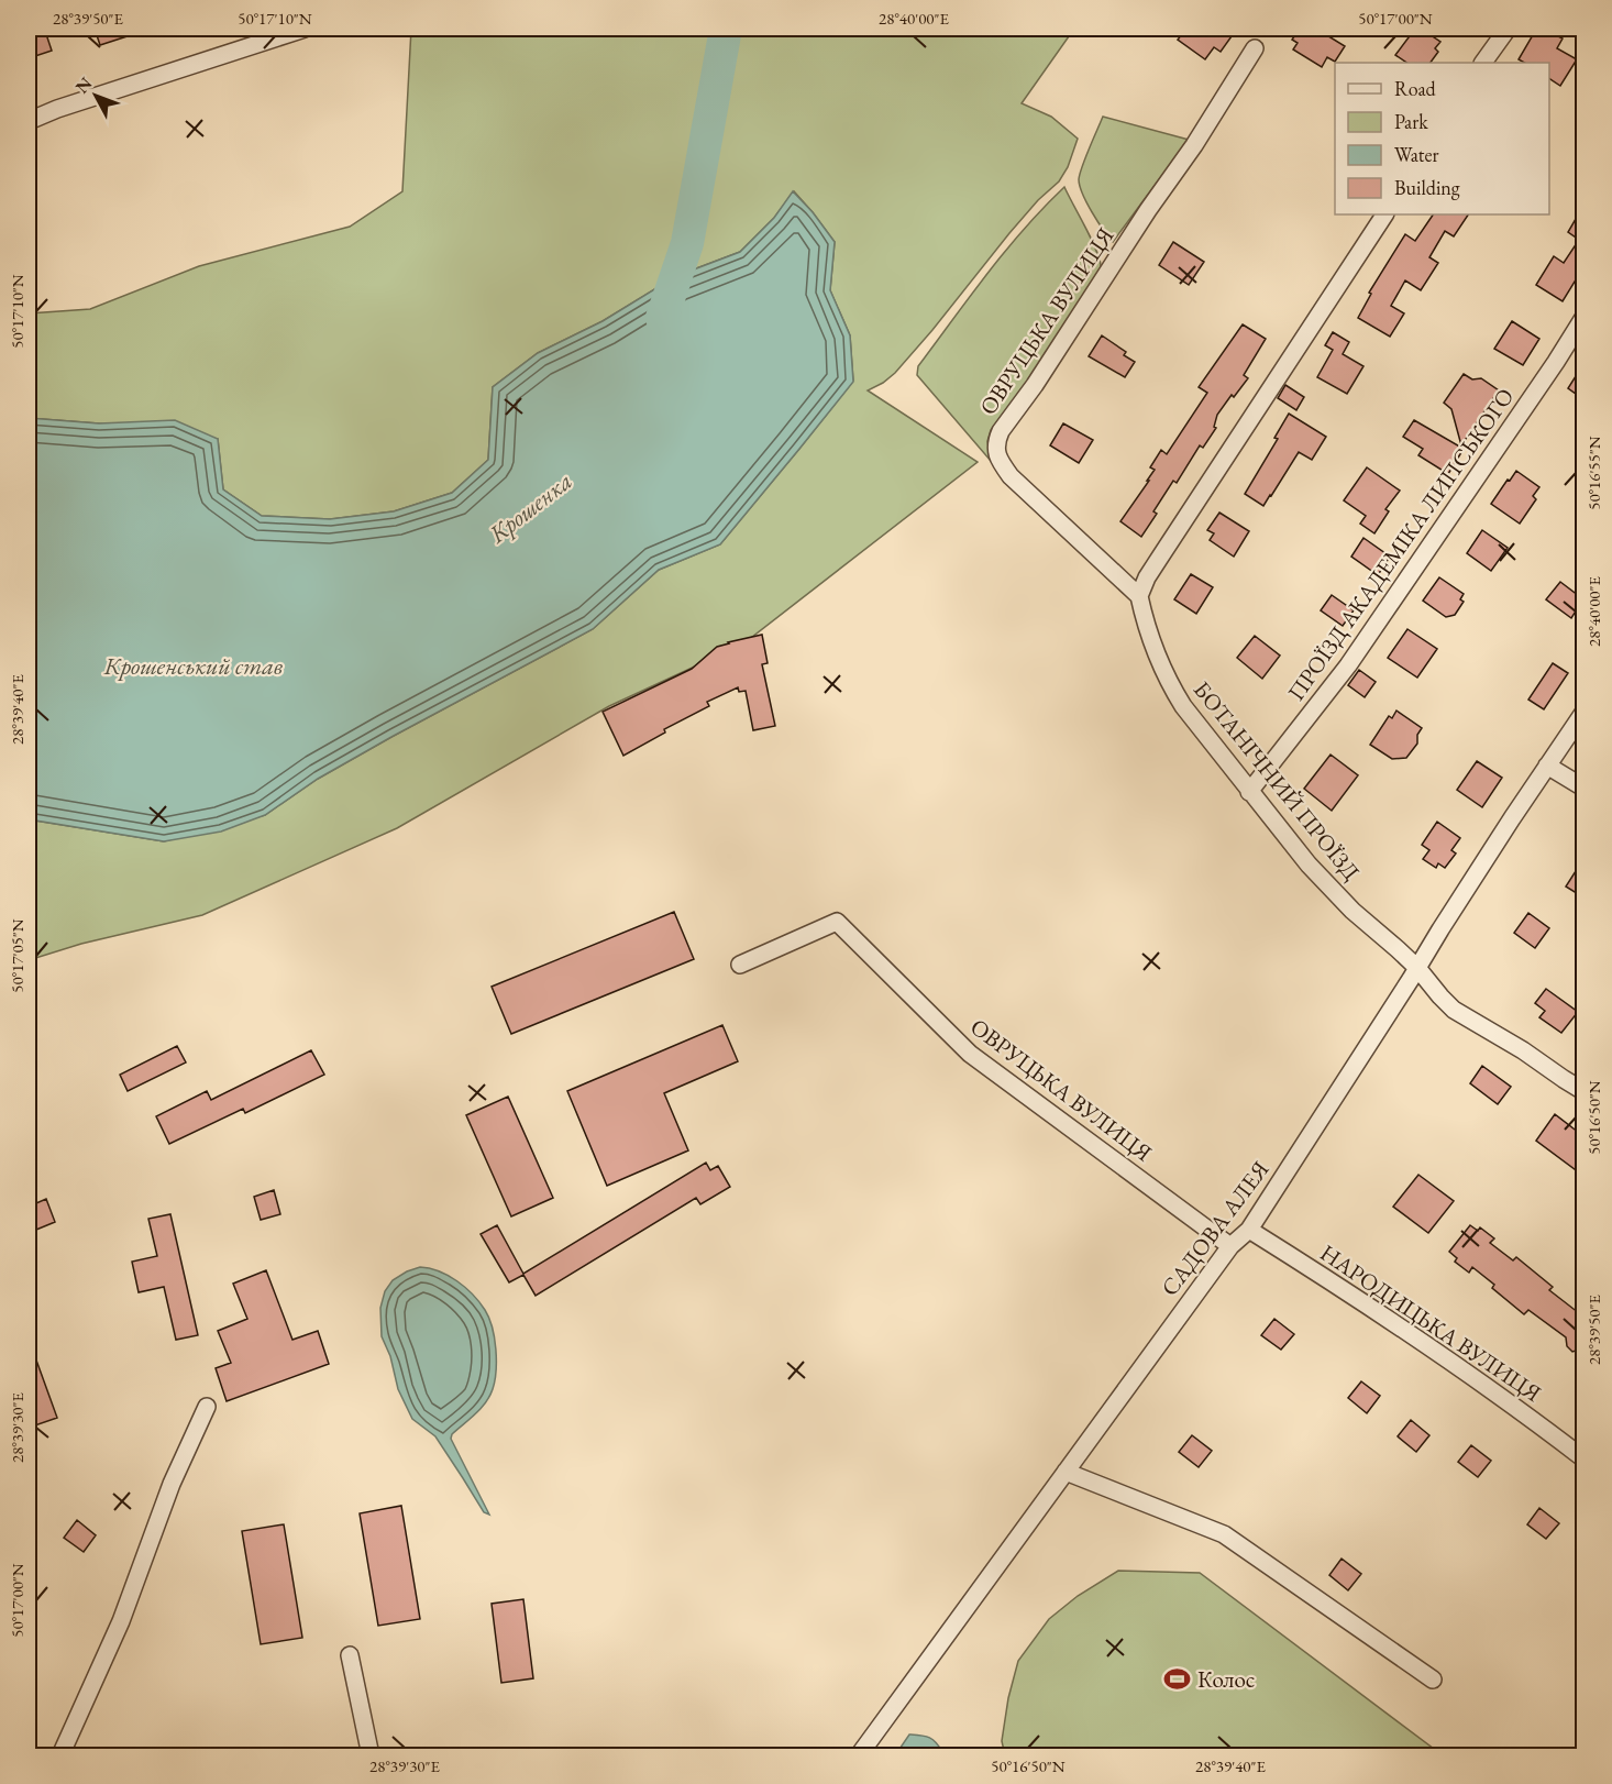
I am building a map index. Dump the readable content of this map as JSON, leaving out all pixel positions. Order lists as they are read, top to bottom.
{
  "streets": {
    "street": [
      "ОВРУЦЬКА ВУЛИЦЯ",
      "ПРОЇЗД АКАДЕМІКА ЛИПСЬКОГО",
      "БОТАНІЧНИЙ ПРОЇЗД",
      "САДОВА АЛЕЯ",
      "НАРОДИЦЬКА ВУЛИЦЯ"
    ]
  },
  "crossings": [
    ["ОВРУЦЬКА ВУЛИЦЯ", "БОТАНІЧНИЙ ПРОЇЗД"],
    ["ОВРУЦЬКА ВУЛИЦЯ", "САДОВА АЛЕЯ"],
    ["ПРОЇЗД АКАДЕМІКА ЛИПСЬКОГО", "БОТАНІЧНИЙ ПРОЇЗД"],
    ["БОТАНІЧНИЙ ПРОЇЗД", "САДОВА АЛЕЯ"],
    ["САДОВА АЛЕЯ", "НАРОДИЦЬКА ВУЛИЦЯ"]
  ],
  "water": ["Крошенка", "Крошенський став"],
  "places": {
    "sports": ["Колос"]
  },
  "legend": [
    "Road",
    "Park",
    "Water",
    "Building"
  ],
  "north": "top left",
  "coordinates": [
    "28°39'50\"E",
    "50°17'10\"N",
    "28°40'00\"E",
    "50°17'00\"N",
    "50°16'55\"N",
    "28°39'40\"E",
    "50°17'05\"N",
    "50°16'50\"N",
    "28°39'30\"E"
  ]
}
